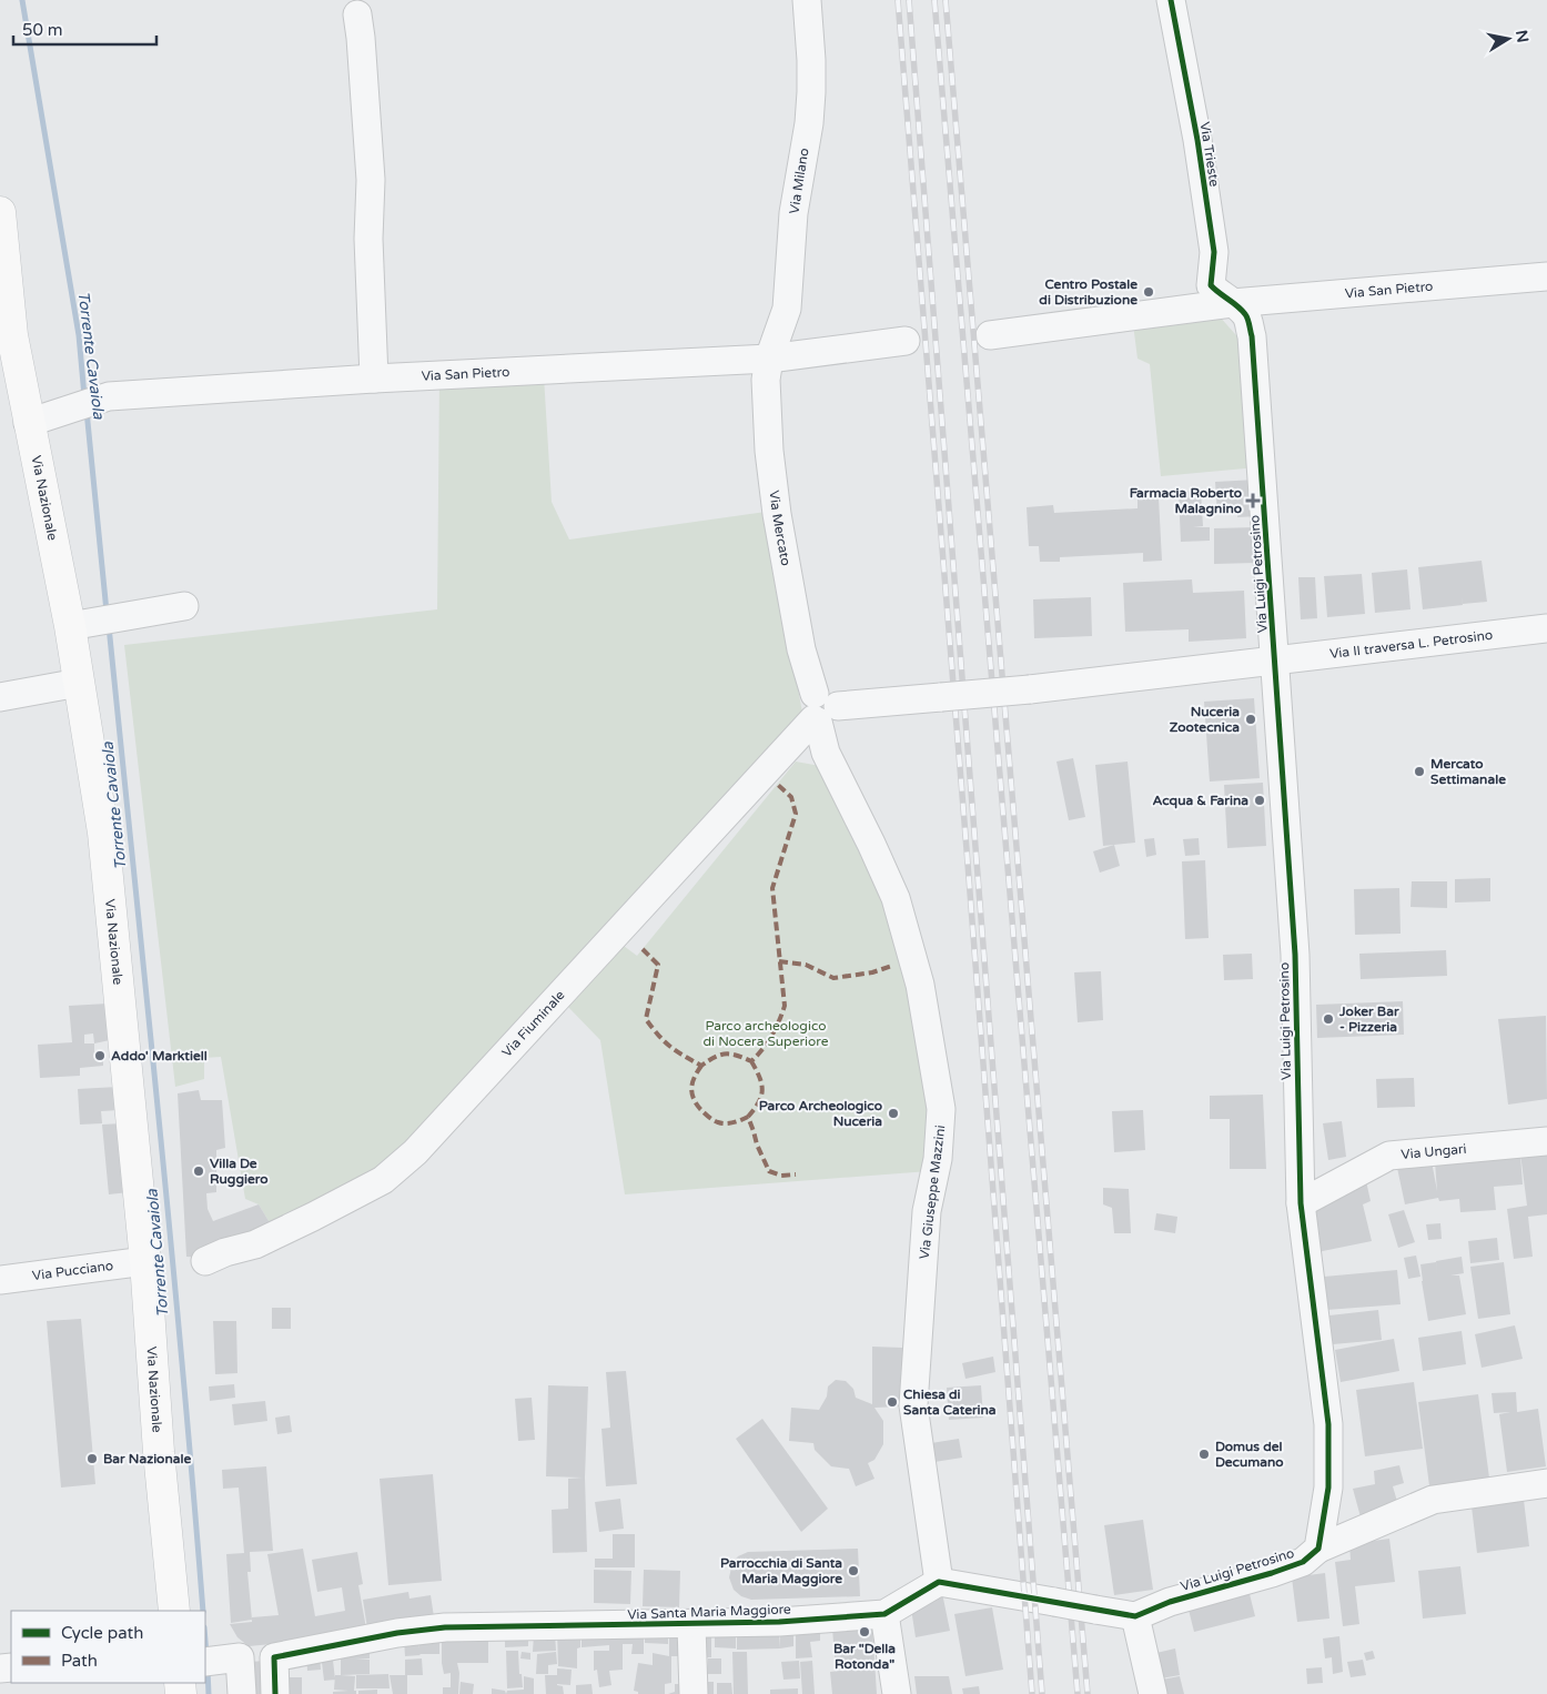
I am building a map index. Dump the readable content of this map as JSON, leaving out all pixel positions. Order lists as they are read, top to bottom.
{
  "streets": {
    "main road": ["Via Nazionale"],
    "street": [
      "Via Trieste",
      "Via Milano",
      "Via San Pietro",
      "Via Mercato",
      "Via Luigi Petrosino",
      "Via II traversa L. Petrosino",
      "Via Fiuminale",
      "Via Ungari",
      "Via Giuseppe Mazzini",
      "Via Pucciano",
      "Via Santa Maria Maggiore"
    ]
  },
  "crossings": [
    ["Via Trieste", "Via San Pietro"],
    ["Via Trieste", "Via Luigi Petrosino"],
    ["Via Milano", "Via San Pietro"],
    ["Via Milano", "Via Mercato"],
    ["Via San Pietro", "Via Nazionale"],
    ["Via San Pietro", "Via Mercato"],
    ["Via San Pietro", "Via Luigi Petrosino"],
    ["Via Nazionale", "Via Pucciano"],
    ["Via Mercato", "Via II traversa L. Petrosino"],
    ["Via Mercato", "Via Fiuminale"],
    ["Via Mercato", "Via Giuseppe Mazzini"],
    ["Via Luigi Petrosino", "Via II traversa L. Petrosino"],
    ["Via Luigi Petrosino", "Via Ungari"],
    ["Via II traversa L. Petrosino", "Via Fiuminale"],
    ["Via II traversa L. Petrosino", "Via Giuseppe Mazzini"],
    ["Via Fiuminale", "Via Giuseppe Mazzini"],
    ["Via Giuseppe Mazzini", "Via Santa Maria Maggiore"]
  ],
  "water": ["Torrente Cavaiola"],
  "parks": ["Parco archeologico di Nocera Superiore"],
  "places": {
    "other": [
      "Centro Postale di Distribuzione",
      "Nuceria Zootecnica",
      "Mercato Settimanale",
      "Acqua & Farina",
      "Joker Bar - Pizzeria",
      "Addo' Marktiell",
      "Parco Archeologico Nuceria",
      "Villa De Ruggiero",
      "Chiesa di Santa Caterina",
      "Domus del Decumano",
      "Bar Nazionale",
      "Parrocchia di Santa Maria Maggiore",
      "Bar \"Della Rotonda\""
    ],
    "health": ["Farmacia Roberto Malagnino"]
  },
  "legend": ["Cycle path", "Path"],
  "scale_bar": "50 m",
  "north": "right"
}
